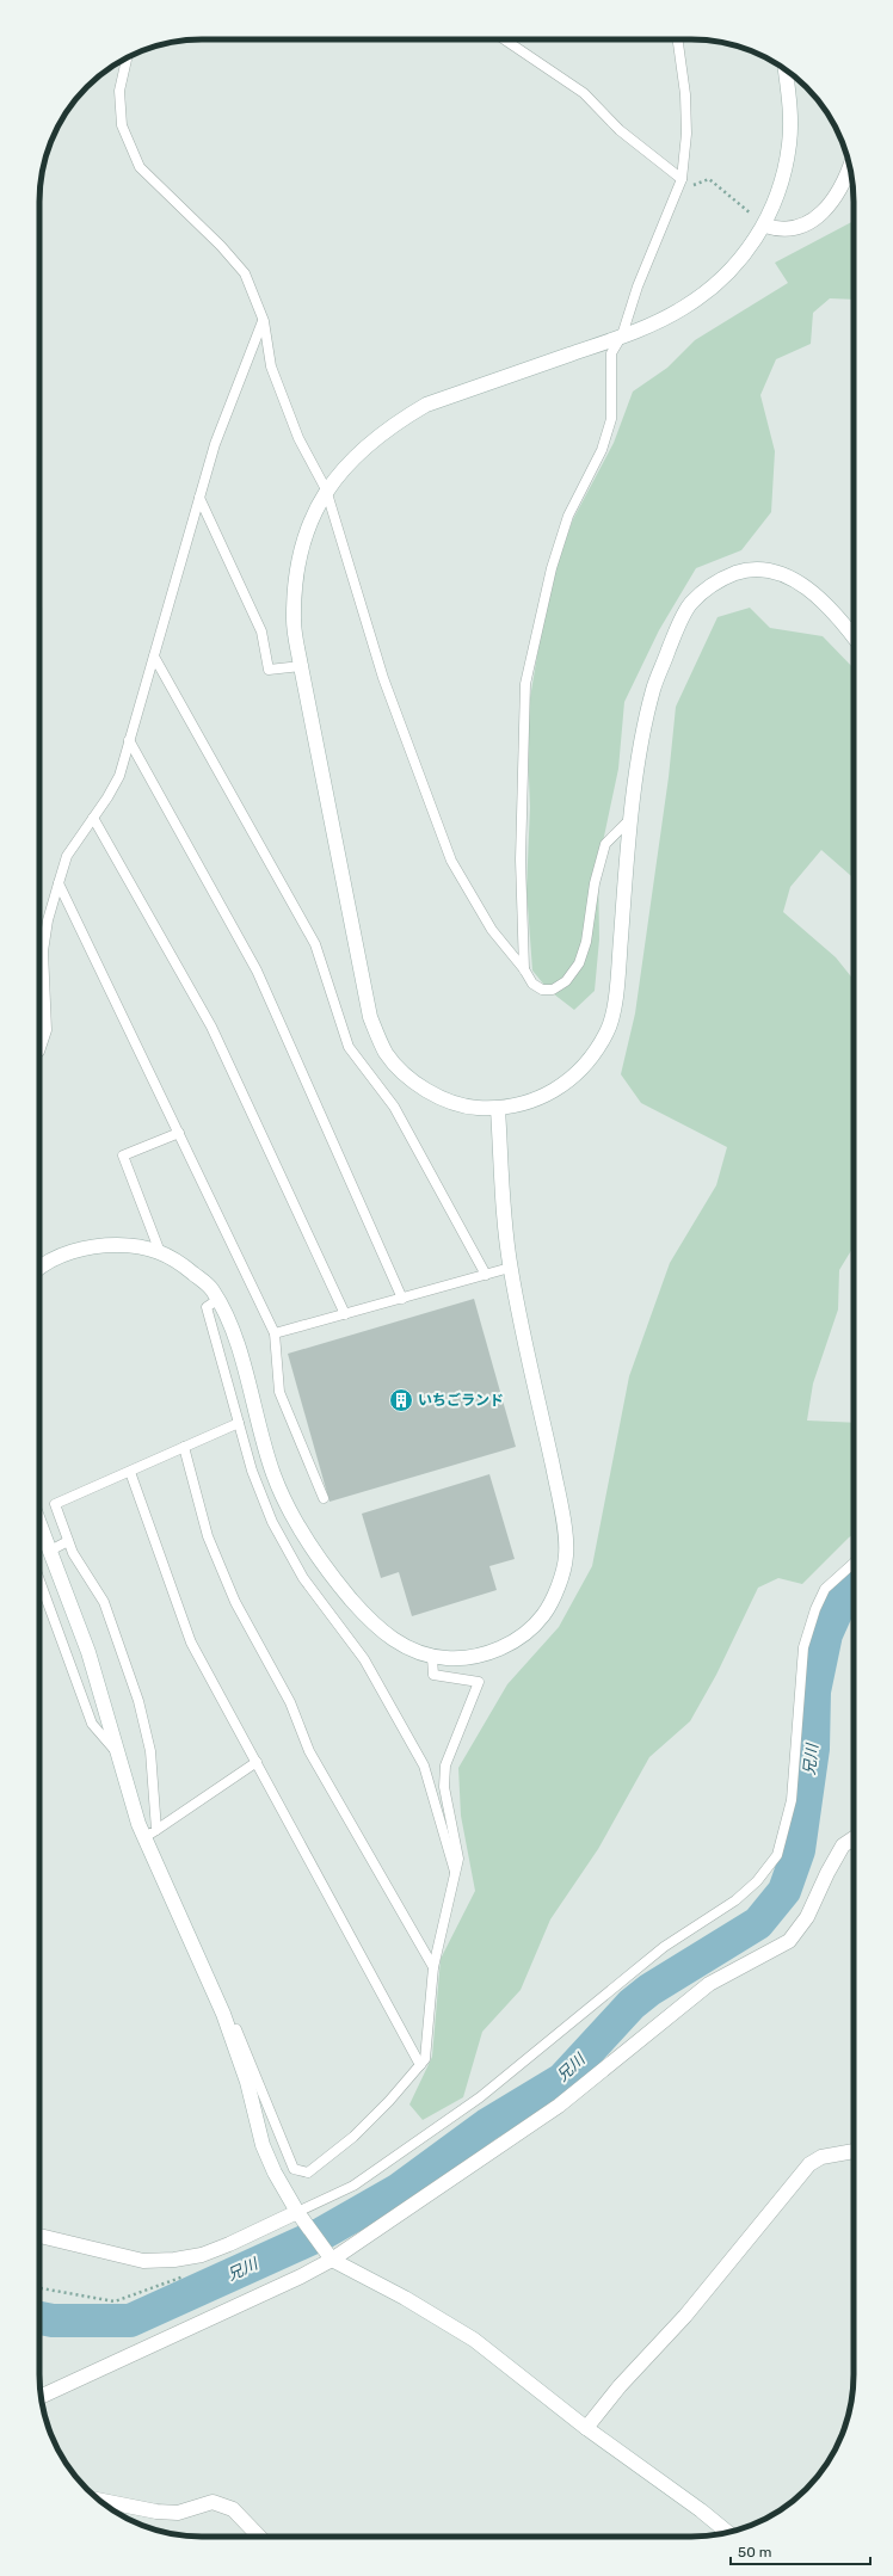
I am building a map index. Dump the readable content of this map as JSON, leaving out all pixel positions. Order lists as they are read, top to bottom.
{
  "water": ["兄川"],
  "places": {
    "building": ["いちごランド"]
  },
  "scale_bar": "50 m"
}
